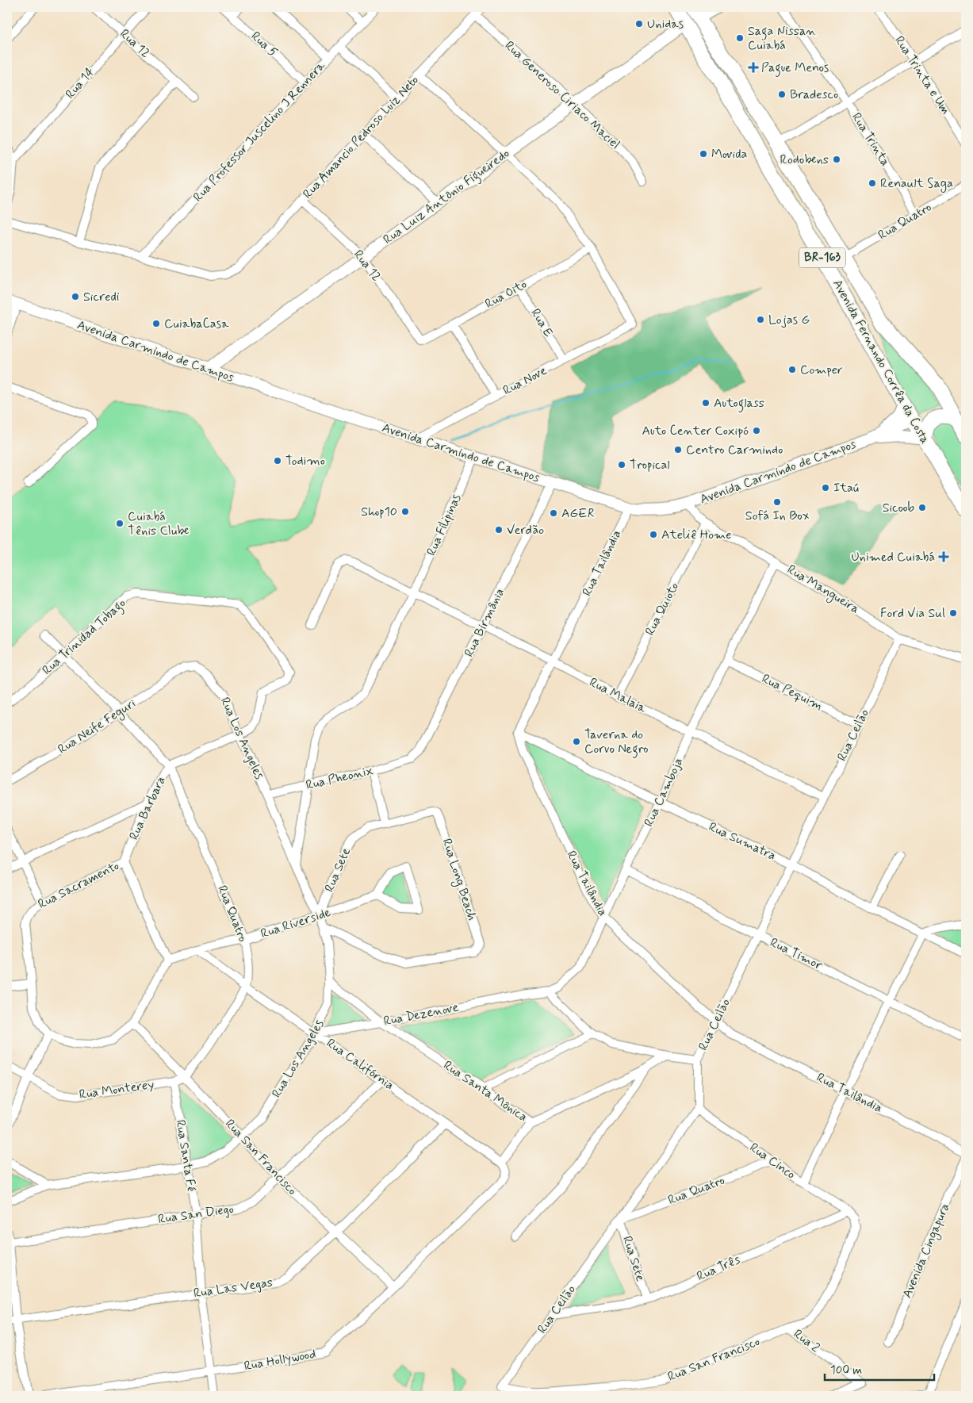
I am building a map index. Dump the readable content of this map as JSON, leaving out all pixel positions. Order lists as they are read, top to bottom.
{
  "streets": {
    "highway": ["BR-163", "Avenida Fernando Corrêa da Costa"],
    "main road": ["Rua Luiz Antônio Figueiredo", "Avenida Carmindo de Campos"],
    "street": [
      "Rua 12",
      "Rua 5",
      "Rua Trinta e Um",
      "Rua 14",
      "Rua Generoso Ciriaco Maciel",
      "Rua Professor Juscelino J Rennera",
      "Rua Amancio Pedroso Luiz Neto",
      "Rua Trinta",
      "Rua Quatro",
      "Rua Oito",
      "Rua E",
      "Rua Nove",
      "Rua Filipinas",
      "Rua Tailândia",
      "Rua Mangueira",
      "Rua Quioto",
      "Rua Birmânia",
      "Rua Trinidad Tobago",
      "Rua Pequim",
      "Rua Malaia",
      "Rua Neife Feguri",
      "Rua Ceilão",
      "Rua Los Angeles",
      "Rua Pheonix",
      "Rua Camboja",
      "Rua Barbara",
      "Rua Sumatra",
      "Rua Sete",
      "Rua Long Beach",
      "Rua Sacramento",
      "Rua Riverside",
      "Rua Timor",
      "Rua Dezenove",
      "Rua Califórnia",
      "Rua Monterey",
      "Rua Santa Mônica",
      "Rua Santa Fé",
      "Rua San Francisco",
      "Rua Cinco",
      "Rua San Diego",
      "Avenida Cingapura",
      "Rua Três",
      "Rua Las Vegas",
      "Rua 2",
      "Rua Hollywood"
    ]
  },
  "crossings": [
    ["Rua 12", "Rua 14"],
    ["Rua 12", "Rua Amancio Pedroso Luiz Neto"],
    ["Rua 12", "Rua Luiz Antônio Figueiredo"],
    ["Rua 12", "Rua Oito"],
    ["Rua 5", "Rua Professor Juscelino J Rennera"],
    ["Rua Generoso Ciriaco Maciel", "Rua Amancio Pedroso Luiz Neto"],
    ["Rua Generoso Ciriaco Maciel", "Rua Luiz Antônio Figueiredo"],
    ["Rua Professor Juscelino J Rennera", "Rua Amancio Pedroso Luiz Neto"],
    ["Rua Trinta", "Rua Quatro"],
    ["Rua Luiz Antônio Figueiredo", "Avenida Carmindo de Campos"],
    ["Rua Luiz Antônio Figueiredo", "Avenida Fernando Corrêa da Costa"],
    ["Rua Quatro", "Avenida Fernando Corrêa da Costa"],
    ["Rua Quatro", "Rua Ceilão"],
    ["Rua Quatro", "Rua Barbara"],
    ["Rua Quatro", "Rua Sete"],
    ["Rua Quatro", "Rua Riverside"],
    ["Rua Quatro", "Rua Califórnia"],
    ["Rua Quatro", "Rua Monterey"],
    ["Rua Quatro", "Rua San Francisco"],
    ["Rua Quatro", "Rua Cinco"],
    ["Rua Oito", "Rua E"],
    ["Rua Oito", "Rua Nove"],
    ["Rua E", "Rua Nove"],
    ["Avenida Carmindo de Campos", "Avenida Fernando Corrêa da Costa"],
    ["Avenida Carmindo de Campos", "Rua Nove"],
    ["Avenida Carmindo de Campos", "Rua Filipinas"],
    ["Avenida Carmindo de Campos", "Rua Tailândia"],
    ["Avenida Carmindo de Campos", "Rua Mangueira"],
    ["Avenida Carmindo de Campos", "Rua Birmânia"],
    ["Rua Filipinas", "Rua Malaia"],
    ["Rua Filipinas", "Rua Los Angeles"],
    ["Rua Filipinas", "Rua Pheonix"],
    ["Rua Tailândia", "Rua Malaia"],
    ["Rua Tailândia", "Rua Ceilão"],
    ["Rua Tailândia", "Rua Camboja"],
    ["Rua Tailândia", "Rua Sumatra"],
    ["Rua Mangueira", "Rua Quioto"],
    ["Rua Mangueira", "Rua Ceilão"],
    ["Rua Mangueira", "Rua Camboja"],
    ["Rua Quioto", "Rua Malaia"],
    ["Rua Birmânia", "Rua Malaia"],
    ["Rua Birmânia", "Rua Pheonix"],
    ["Rua Trinidad Tobago", "Rua Barbara"],
    ["Rua Pequim", "Rua Ceilão"],
    ["Rua Pequim", "Rua Camboja"],
    ["Rua Malaia", "Rua Ceilão"],
    ["Rua Malaia", "Rua Camboja"],
    ["Rua Neife Feguri", "Rua Los Angeles"],
    ["Rua Ceilão", "Rua Sumatra"],
    ["Rua Ceilão", "Rua Sete"],
    ["Rua Ceilão", "Rua Timor"],
    ["Rua Ceilão", "Rua San Francisco"],
    ["Rua Ceilão", "Rua Cinco"],
    ["Rua Ceilão", "Rua Três"],
    ["Rua Los Angeles", "Rua Pheonix"],
    ["Rua Los Angeles", "Rua Barbara"],
    ["Rua Los Angeles", "Rua Sete"],
    ["Rua Los Angeles", "Rua Long Beach"],
    ["Rua Los Angeles", "Rua Riverside"],
    ["Rua Los Angeles", "Rua Dezenove"],
    ["Rua Los Angeles", "Rua Califórnia"],
    ["Rua Los Angeles", "Rua Santa Mônica"],
    ["Rua Los Angeles", "Rua Santa Fé"],
    ["Rua Los Angeles", "Rua San Francisco"],
    ["Rua Camboja", "Rua Sumatra"],
    ["Rua Camboja", "Rua Timor"],
    ["Rua Camboja", "Rua Dezenove"],
    ["Rua Barbara", "Rua Sacramento"],
    ["Rua Sete", "Rua Long Beach"],
    ["Rua Sete", "Rua Riverside"],
    ["Rua Sete", "Rua Três"],
    ["Rua Sacramento", "Rua Riverside"],
    ["Rua Riverside", "Rua Califórnia"],
    ["Rua Dezenove", "Rua Califórnia"],
    ["Rua Dezenove", "Rua Santa Mônica"],
    ["Rua Califórnia", "Rua San Diego"],
    ["Rua Califórnia", "Rua Las Vegas"],
    ["Rua Califórnia", "Rua Hollywood"],
    ["Rua Monterey", "Rua Santa Fé"],
    ["Rua Monterey", "Rua San Francisco"],
    ["Rua Santa Fé", "Rua San Diego"],
    ["Rua Santa Fé", "Rua Las Vegas"],
    ["Rua Santa Fé", "Rua Hollywood"],
    ["Rua San Francisco", "Rua Cinco"],
    ["Rua San Francisco", "Rua San Diego"],
    ["Rua San Francisco", "Rua Três"],
    ["Rua San Francisco", "Rua Las Vegas"],
    ["Rua San Francisco", "Rua 2"],
    ["Rua San Francisco", "Rua Hollywood"],
    ["Rua Cinco", "Rua Três"]
  ],
  "places": {
    "other": [
      "Unidas",
      "Saga Nissan Cuiabá",
      "Bradesco",
      "Movida",
      "Rodobens",
      "Renault Saga",
      "Sicredi",
      "Lojas G",
      "CuiabaCasa",
      "Comper",
      "Autoglass",
      "Auto Center Coxipó",
      "Centro Carmindo",
      "Todimo",
      "Tropical",
      "Itaú",
      "Sofá In Box",
      "Sicoob",
      "Shop10",
      "AGER",
      "Cuiabá Tênis Clube",
      "Verdão",
      "Ateliê Home",
      "Ford Via Sul",
      "Taverna do Corvo Negro"
    ],
    "health": ["Pague Menos", "Unimed Cuiabá"]
  },
  "scale_bar": "100 m"
}
